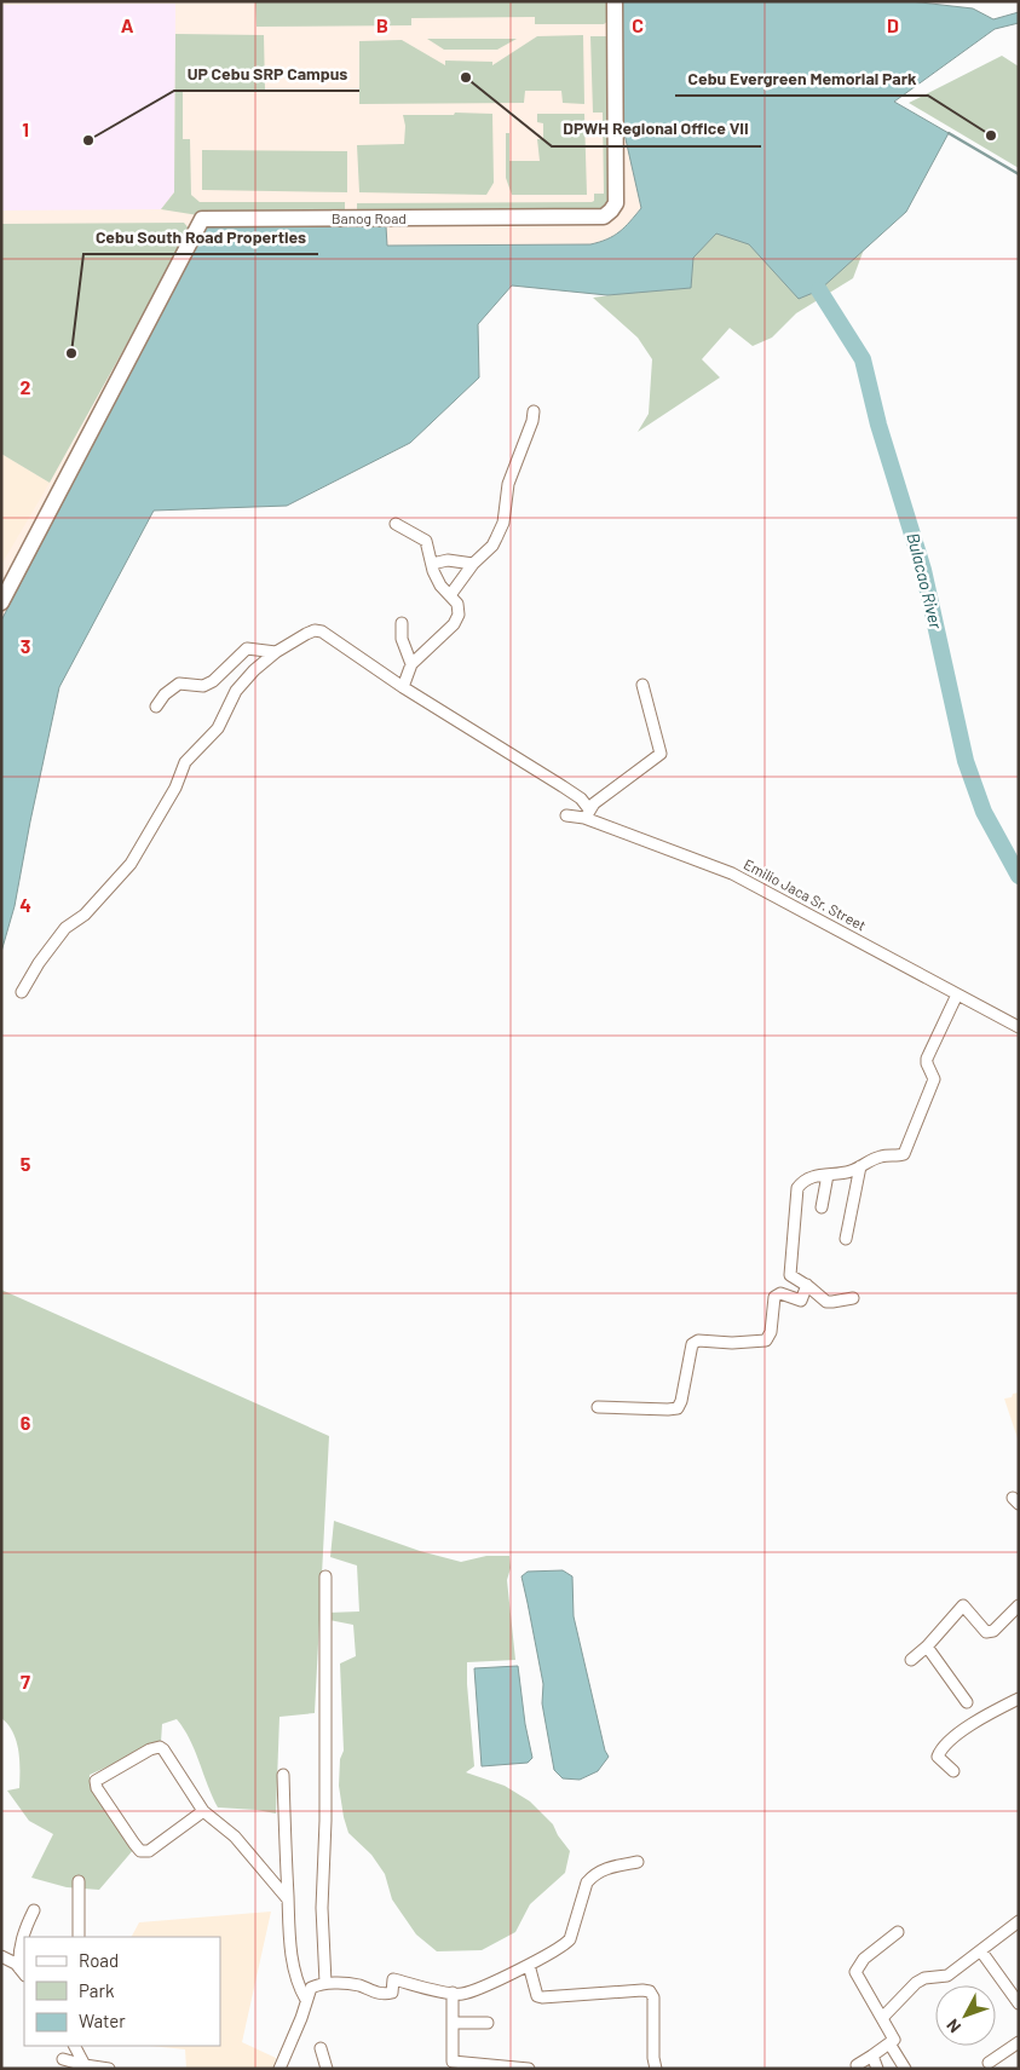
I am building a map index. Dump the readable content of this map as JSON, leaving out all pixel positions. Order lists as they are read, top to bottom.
{
  "streets": {
    "street": ["Banog Road", "Emilio Jaca Sr. Street"]
  },
  "water": ["Bulacao River"],
  "places": [
    "DPWH Regional Office VII",
    "Cebu Evergreen Memorial Park",
    "UP Cebu SRP Campus",
    "Cebu South Road Properties"
  ],
  "legend": ["Road", "Park", "Water"],
  "north": "bottom left",
  "grid": {
    "columns": [
      "A",
      "B",
      "C",
      "D"
    ],
    "rows": [
      "1",
      "2",
      "3",
      "4",
      "5",
      "6",
      "7"
    ]
  }
}
